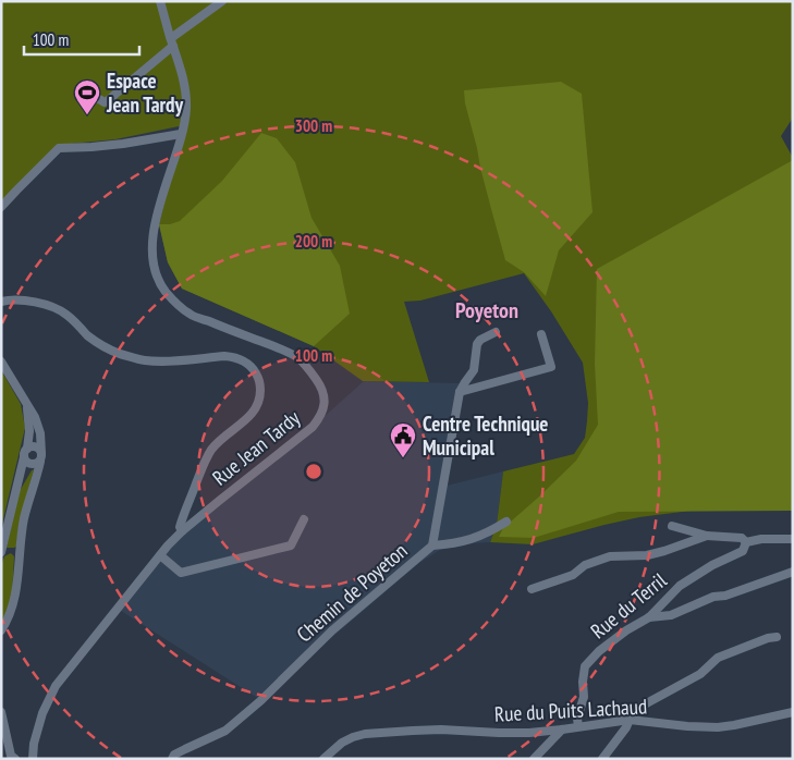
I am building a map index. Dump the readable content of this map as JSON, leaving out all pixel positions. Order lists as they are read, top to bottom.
{
  "streets": {
    "street": [
      "Rue Jean Tardy",
      "Chemin de Poyeton",
      "Rue du Terril",
      "Rue du Puits Lachaud"
    ]
  },
  "crossings": [
    ["Rue du Terril", "Rue du Puits Lachaud"]
  ],
  "districts": ["Poyeton"],
  "places": {
    "sports": ["Espace Jean Tardy"],
    "public building": ["Centre Technique Municipal"]
  },
  "scale_bar": "100 m",
  "rings": ["300 m", "200 m", "100 m"]
}
